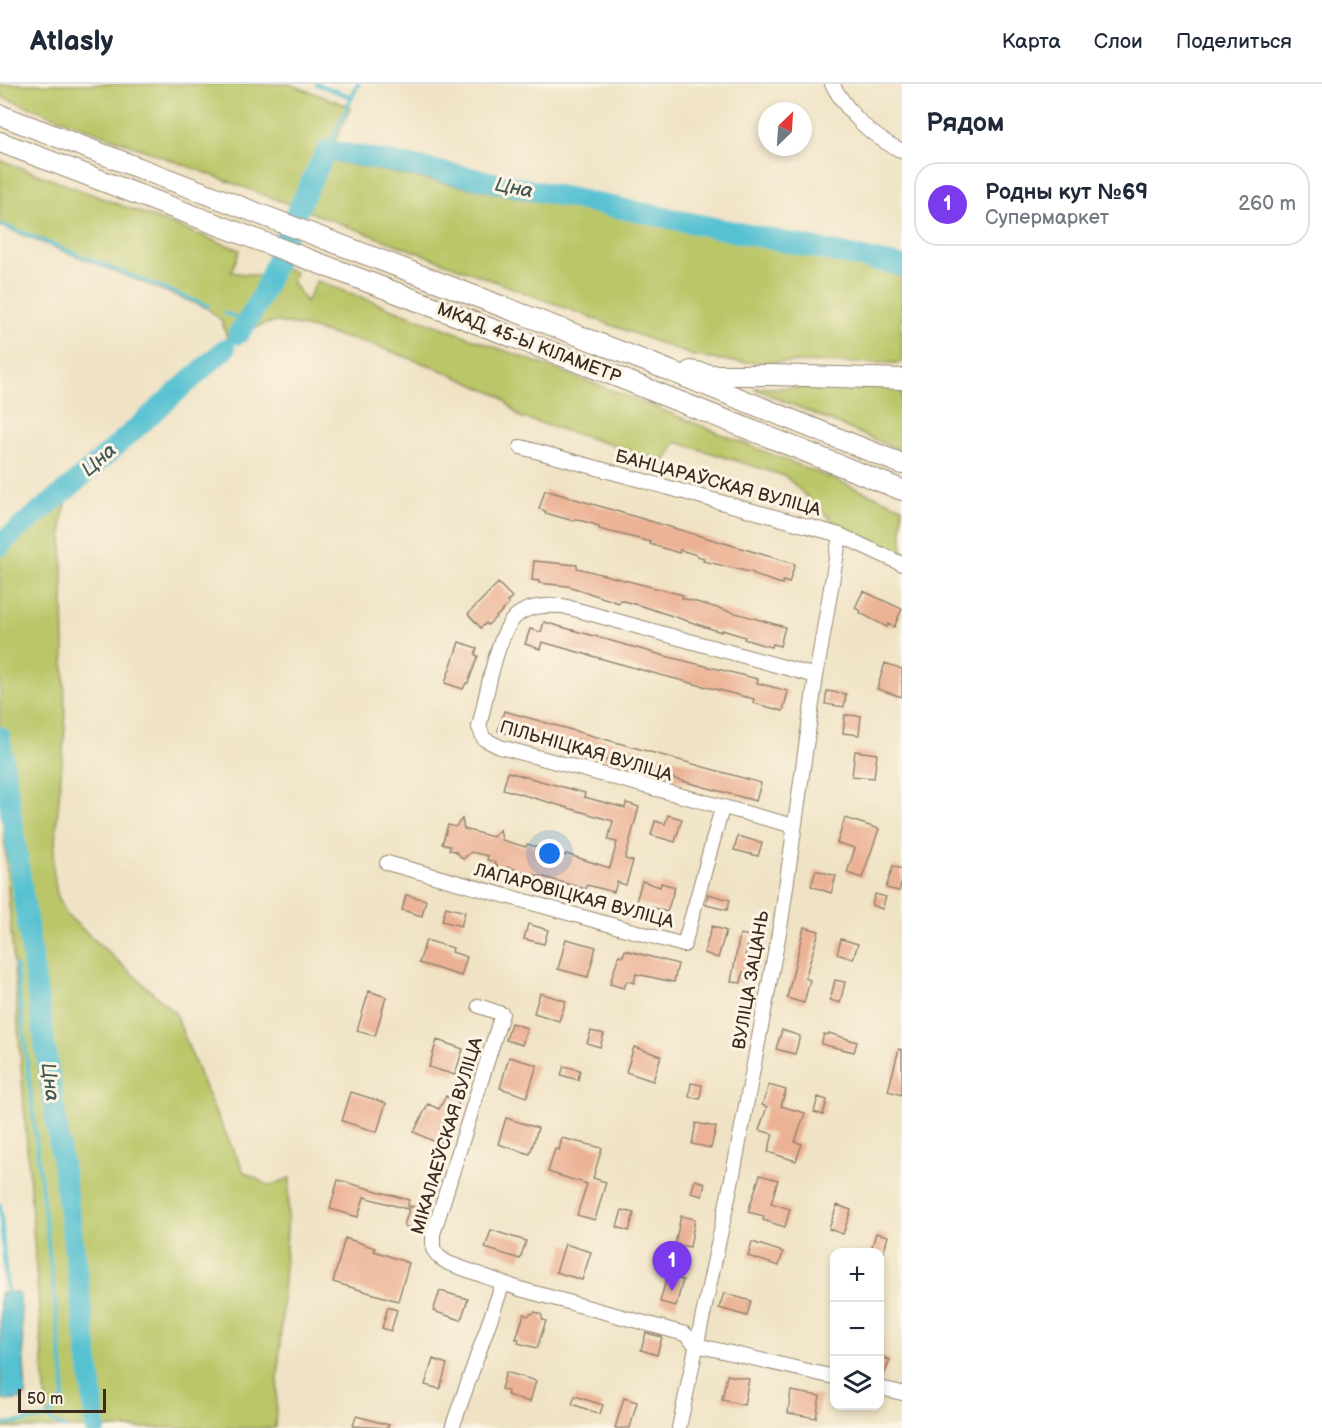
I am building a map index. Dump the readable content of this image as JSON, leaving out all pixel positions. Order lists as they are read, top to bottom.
{
  "streets": {
    "highway": ["МКАД, 45-Ы КІЛАМЕТР"],
    "street": [
      "БАНЦАРАЎСКАЯ ВУЛІЦА",
      "ПІЛЬНІЦКАЯ ВУЛІЦА",
      "ЛАПАРОВІЦКАЯ ВУЛІЦА",
      "ВУЛІЦА ЗАЦАНЬ",
      "МІКАЛАЕЎСКАЯ ВУЛІЦА"
    ]
  },
  "crossings": [
    ["БАНЦАРАЎСКАЯ ВУЛІЦА", "ВУЛІЦА ЗАЦАНЬ"],
    ["ПІЛЬНІЦКАЯ ВУЛІЦА", "ЛАПАРОВІЦКАЯ ВУЛІЦА"],
    ["ПІЛЬНІЦКАЯ ВУЛІЦА", "ВУЛІЦА ЗАЦАНЬ"],
    ["ВУЛІЦА ЗАЦАНЬ", "МІКАЛАЕЎСКАЯ ВУЛІЦА"]
  ],
  "water": ["Цна"],
  "scale_bar": "50 m",
  "north": "top right",
  "page": {
    "header": "Atlasly",
    "nav": ["Карта", "Слои", "Поделиться"],
    "heading": "Рядом",
    "list": [
      {
        "mark": "1",
        "name": "Родны кут №69",
        "note": "Супермаркет",
        "value": "260 m"
      }
    ],
    "pins": "1",
    "map_buttons": ["+", "−"],
    "scale": "50 m"
  }
}
